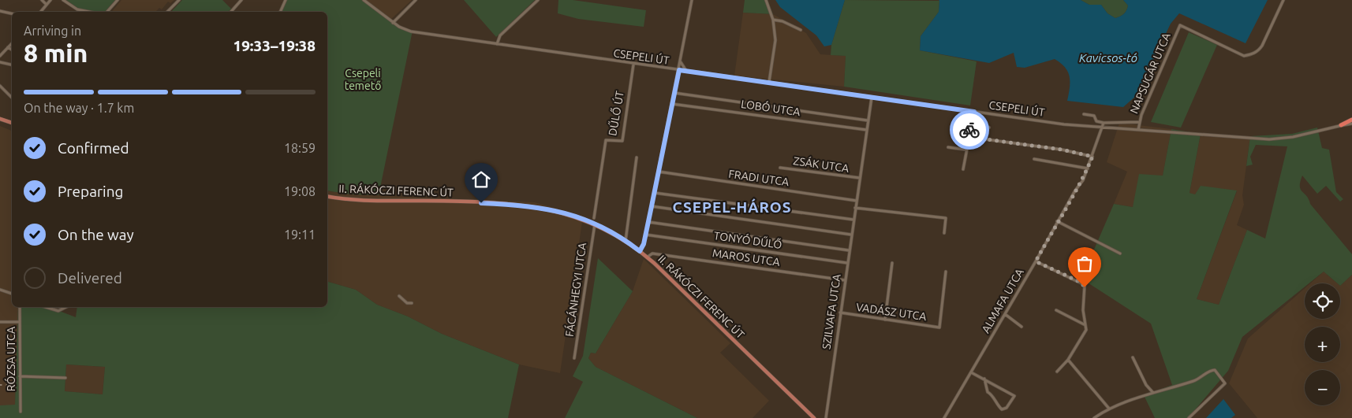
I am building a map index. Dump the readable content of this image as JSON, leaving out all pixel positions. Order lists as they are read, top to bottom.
{
  "streets": {
    "main road": ["II. RÁKÓCZI FERENC ÚT"],
    "street": [
      "CSEPELI ÚT",
      "NAPSUGÁR UTCA",
      "LOBÓ UTCA",
      "DŰLŐ ÚT",
      "ZSÁK UTCA",
      "FRADI UTCA",
      "TONYÓ DŰLŐ",
      "MAROS UTCA",
      "FÁCÁNHEGYI UTCA",
      "ALMAFA UTCA",
      "SZILVAFA UTCA",
      "VADÁSZ UTCA",
      "RÓZSA UTCA"
    ]
  },
  "crossings": [
    ["CSEPELI ÚT", "NAPSUGÁR UTCA"],
    ["CSEPELI ÚT", "DŰLŐ ÚT"],
    ["CSEPELI ÚT", "ALMAFA UTCA"],
    ["CSEPELI ÚT", "SZILVAFA UTCA"],
    ["LOBÓ UTCA", "SZILVAFA UTCA"],
    ["ZSÁK UTCA", "SZILVAFA UTCA"],
    ["FRADI UTCA", "SZILVAFA UTCA"],
    ["II. RÁKÓCZI FERENC ÚT", "MAROS UTCA"],
    ["II. RÁKÓCZI FERENC ÚT", "FÁCÁNHEGYI UTCA"],
    ["TONYÓ DŰLŐ", "SZILVAFA UTCA"],
    ["MAROS UTCA", "SZILVAFA UTCA"],
    ["SZILVAFA UTCA", "VADÁSZ UTCA"]
  ],
  "districts": ["CSEPEL-HÁROS"],
  "water": ["Kavicsos-tó"],
  "parks": ["Csepeli temető"],
  "page": {
    "heading": ["8 min", "Arriving in", "19:33–19:38"],
    "bar": "On the way · 1.7 km",
    "list": [
      ["Confirmed", "18:59"],
      ["Preparing", "19:08"],
      ["On the way", "19:11"],
      "Delivered"
    ],
    "map_buttons": ["+", "−"]
  }
}
